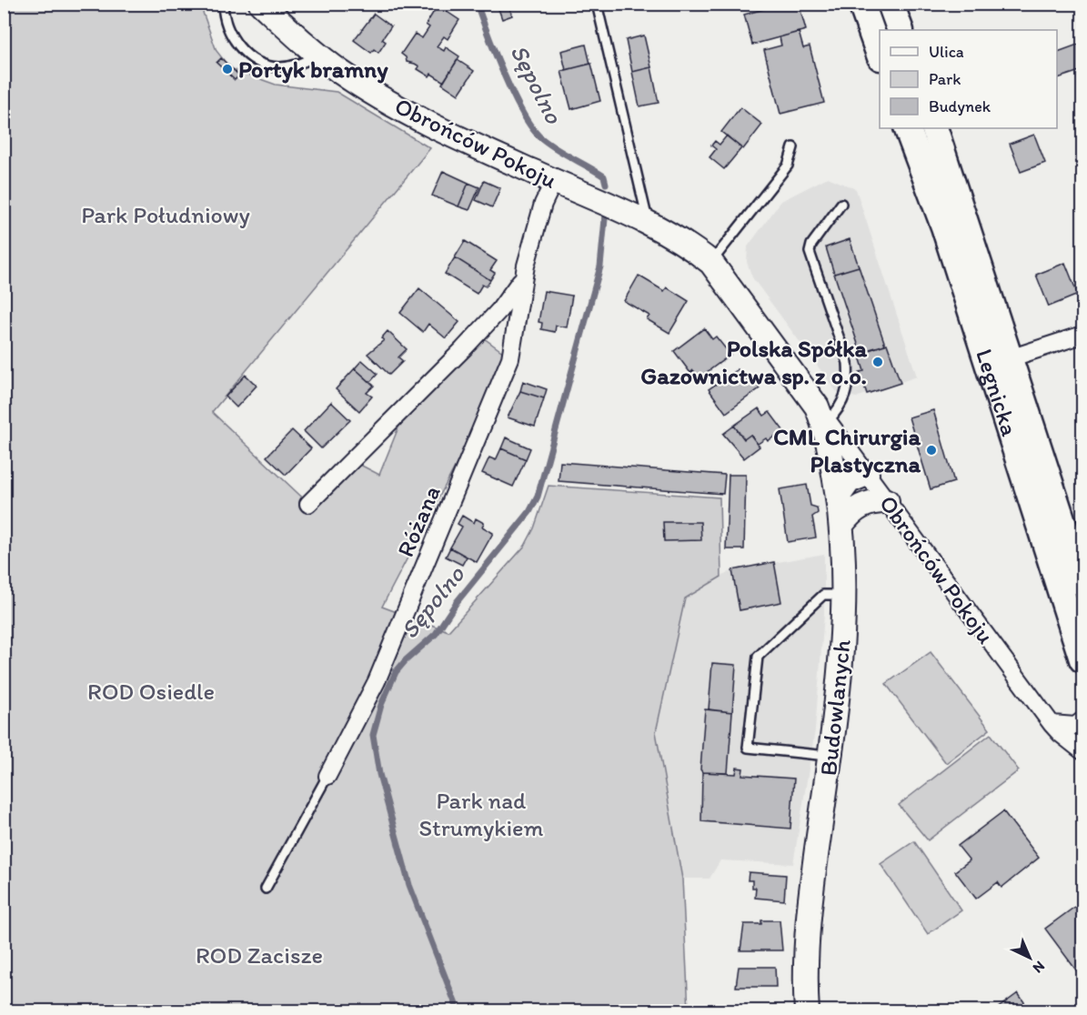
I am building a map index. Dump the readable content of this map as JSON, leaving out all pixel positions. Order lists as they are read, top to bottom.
{
  "streets": {
    "main road": ["Legnicka"],
    "street": ["Obrońców Pokoju", "Różana", "Budowlanych"]
  },
  "crossings": [
    ["Obrońców Pokoju", "Różana"],
    ["Obrońców Pokoju", "Budowlanych"]
  ],
  "water": ["Sępolno"],
  "parks": [
    "Park Południowy",
    "ROD Osiedle",
    "Park nad Strumykiem",
    "ROD Zacisze"
  ],
  "places": ["Portyk bramny", "Polska Spółka Gazownictwa sp. z o.o.", "CML Chirurgia Plastyczna"],
  "legend": ["Ulica", "Park", "Budynek"],
  "north": "bottom right"
}
